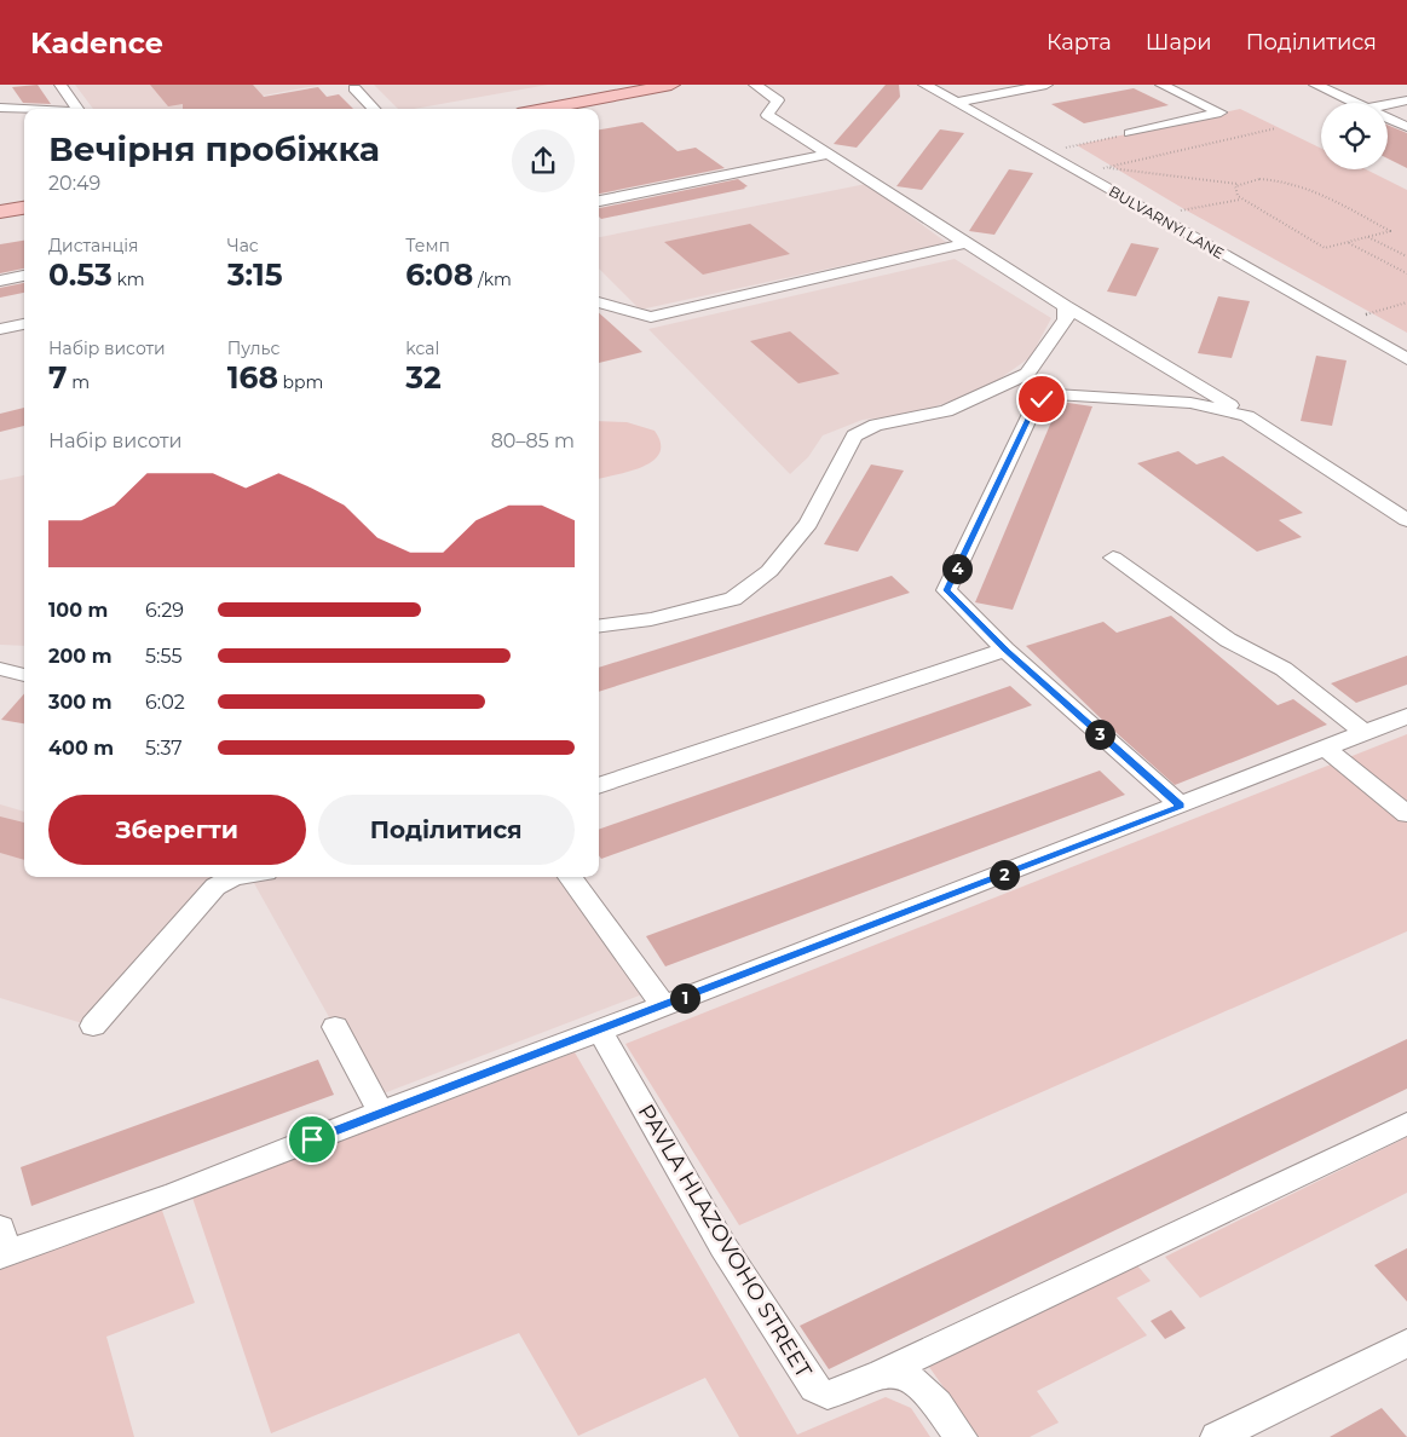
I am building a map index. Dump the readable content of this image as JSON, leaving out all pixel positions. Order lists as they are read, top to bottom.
{
  "streets": {
    "street": ["BULVARNYI LANE", "PAVLA HLAZOVOHO STREET"]
  },
  "page": {
    "header": "Kadence",
    "nav": ["Карта", "Шари", "Поділитися"],
    "heading": ["Вечірня пробіжка", "20:49"],
    "stats": [
      ["Дистанція", "0.53 km"],
      ["Час", "3:15"],
      ["Темп", "6:08 /km"],
      ["Набір висоти", "7 m"],
      ["Пульс", "168 bpm"],
      ["kcal", "32"]
    ],
    "chart": ["Набір висоти", "80–85 m"],
    "pins": [
      "4",
      "3",
      "2",
      "1"
    ],
    "list": [
      {
        "name": "100 m",
        "note": "6:29"
      },
      {
        "name": "200 m",
        "note": "5:55"
      },
      {
        "name": "300 m",
        "note": "6:02"
      },
      {
        "name": "400 m",
        "note": "5:37"
      }
    ],
    "buttons": ["Зберегти", "Поділитися"]
  }
}
